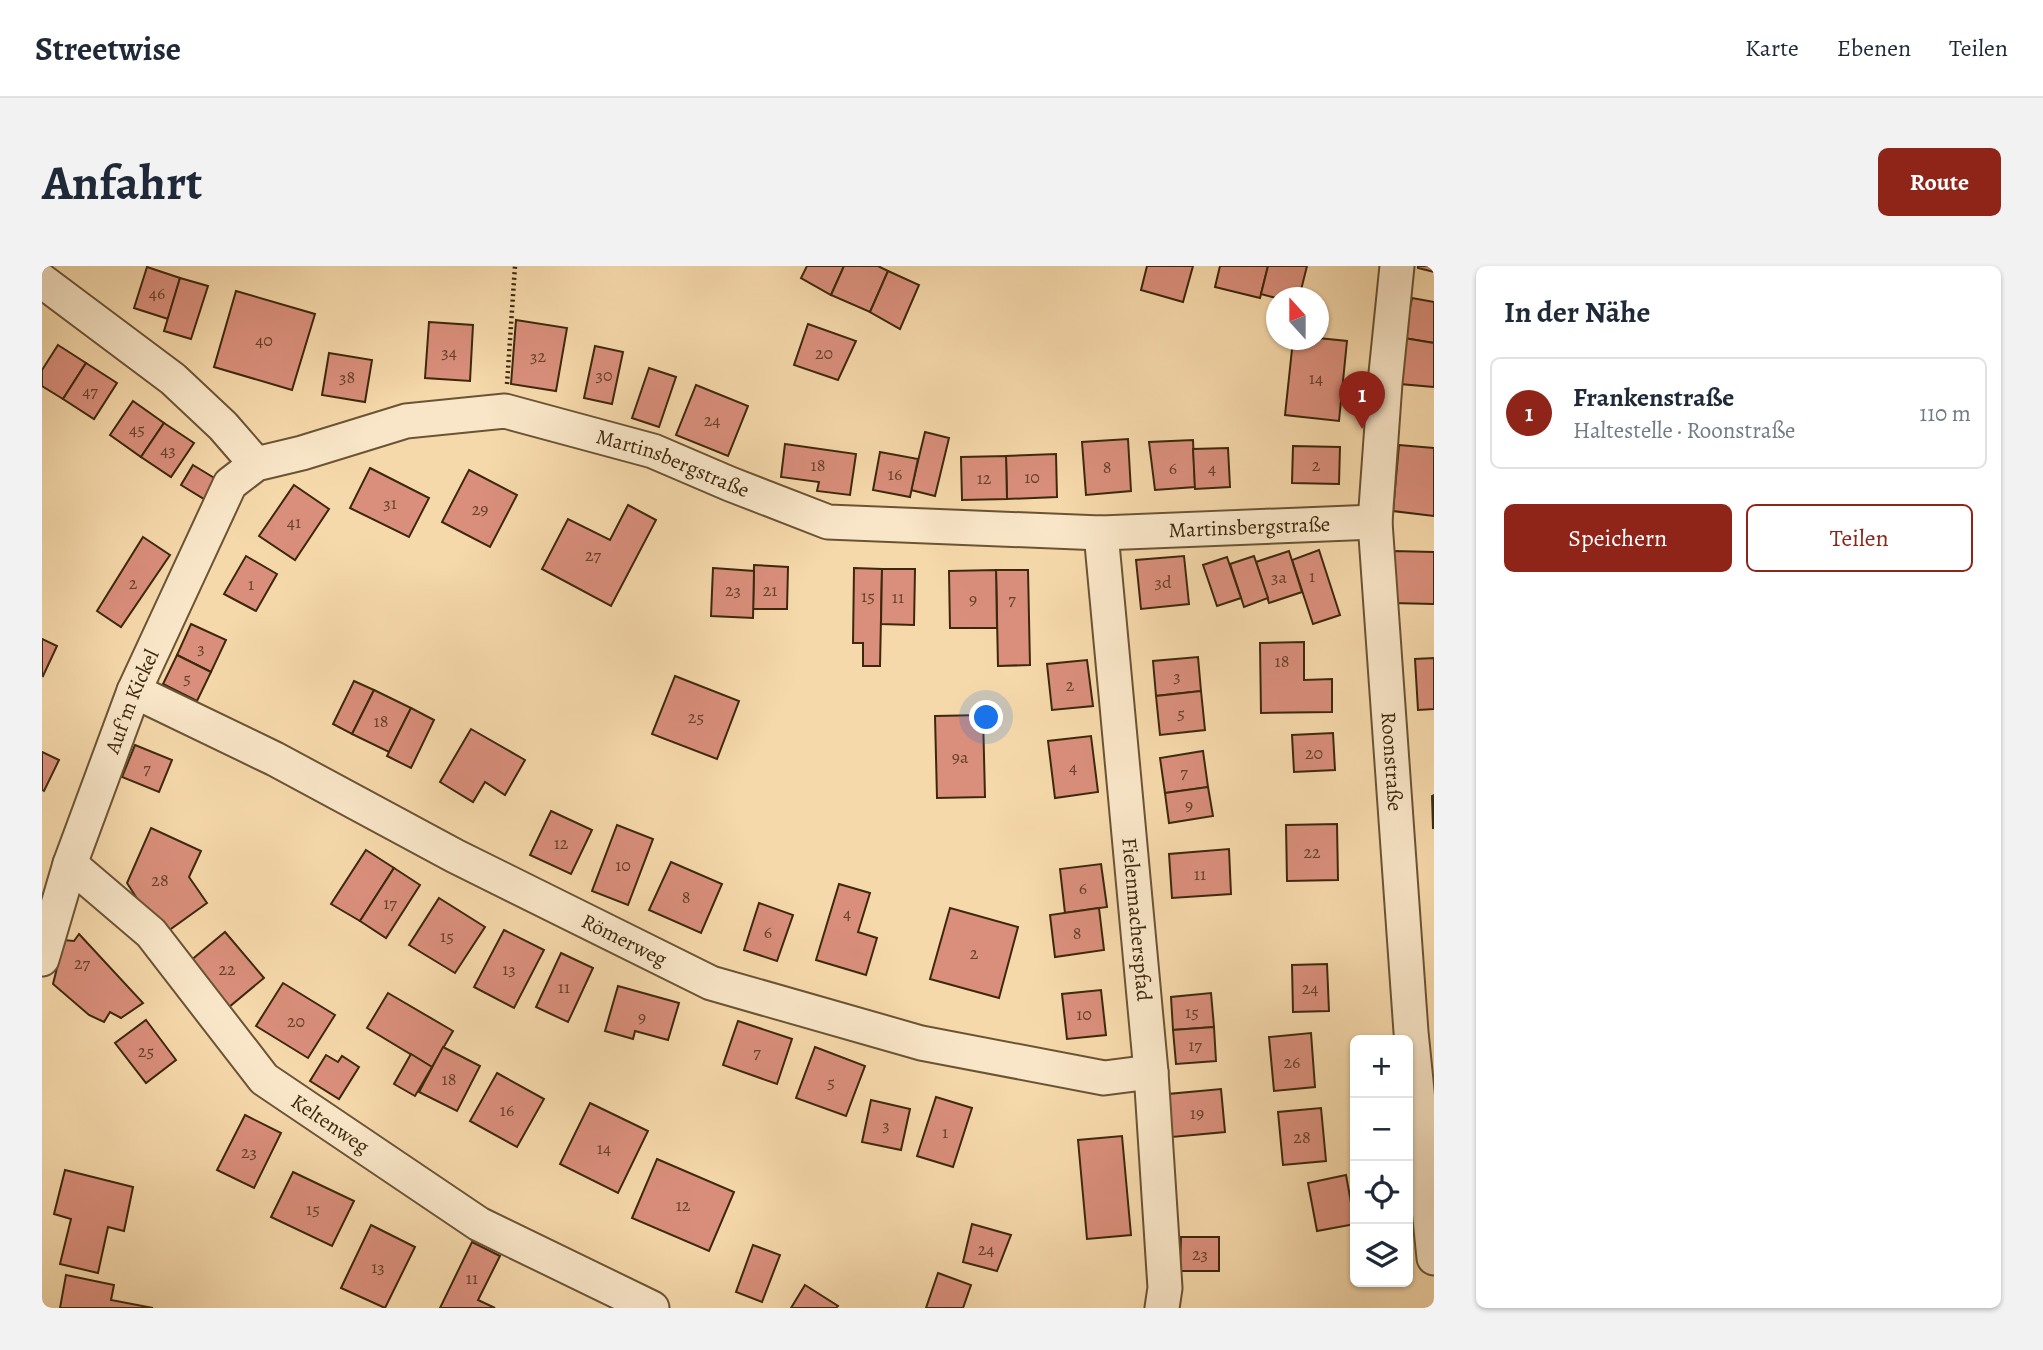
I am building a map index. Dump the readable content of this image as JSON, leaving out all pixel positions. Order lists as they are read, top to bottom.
{
  "streets": {
    "street": [
      "Martinsbergstraße",
      "Auf'm Kickel",
      "Roonstraße",
      "Fielenmacherspfad",
      "Römerweg",
      "Keltenweg"
    ]
  },
  "crossings": [
    ["Martinsbergstraße", "Auf'm Kickel"],
    ["Martinsbergstraße", "Roonstraße"],
    ["Martinsbergstraße", "Fielenmacherspfad"],
    ["Auf'm Kickel", "Römerweg"],
    ["Auf'm Kickel", "Keltenweg"],
    ["Fielenmacherspfad", "Römerweg"]
  ],
  "house_numbers": [
    "46",
    "40",
    "34",
    "20",
    "32",
    "30",
    "38",
    "14",
    "47",
    "24",
    "45",
    "43",
    "18",
    "2",
    "8",
    "6",
    "4",
    "16",
    "10",
    "12",
    "31",
    "29",
    "41",
    "27",
    "1",
    "3a",
    "3d",
    "2",
    "1",
    "23",
    "21",
    "15",
    "11",
    "9",
    "7",
    "3",
    "18",
    "3",
    "5",
    "2",
    "5",
    "25",
    "18",
    "20",
    "9a",
    "4",
    "7",
    "7",
    "9",
    "12",
    "22",
    "10",
    "11",
    "28",
    "6",
    "8",
    "17",
    "4",
    "6",
    "8",
    "15",
    "2",
    "27",
    "22",
    "13",
    "11",
    "24",
    "15",
    "10",
    "9",
    "20",
    "17",
    "25",
    "7",
    "26",
    "18",
    "5",
    "16",
    "19",
    "3",
    "1",
    "28",
    "14",
    "23",
    "12",
    "15",
    "24",
    "23",
    "13",
    "11"
  ],
  "north": "top",
  "page": {
    "header": "Streetwise",
    "nav": ["Karte", "Ebenen", "Teilen"],
    "buttons": [
      "Route",
      ["Speichern", "Teilen"]
    ],
    "title": "Anfahrt",
    "heading": "In der Nähe",
    "list": [
      {
        "mark": "1",
        "name": "Frankenstraße",
        "note": "Haltestelle · Roonstraße",
        "value": "110 m"
      }
    ],
    "pins": "1",
    "map_buttons": ["+", "−"]
  }
}
